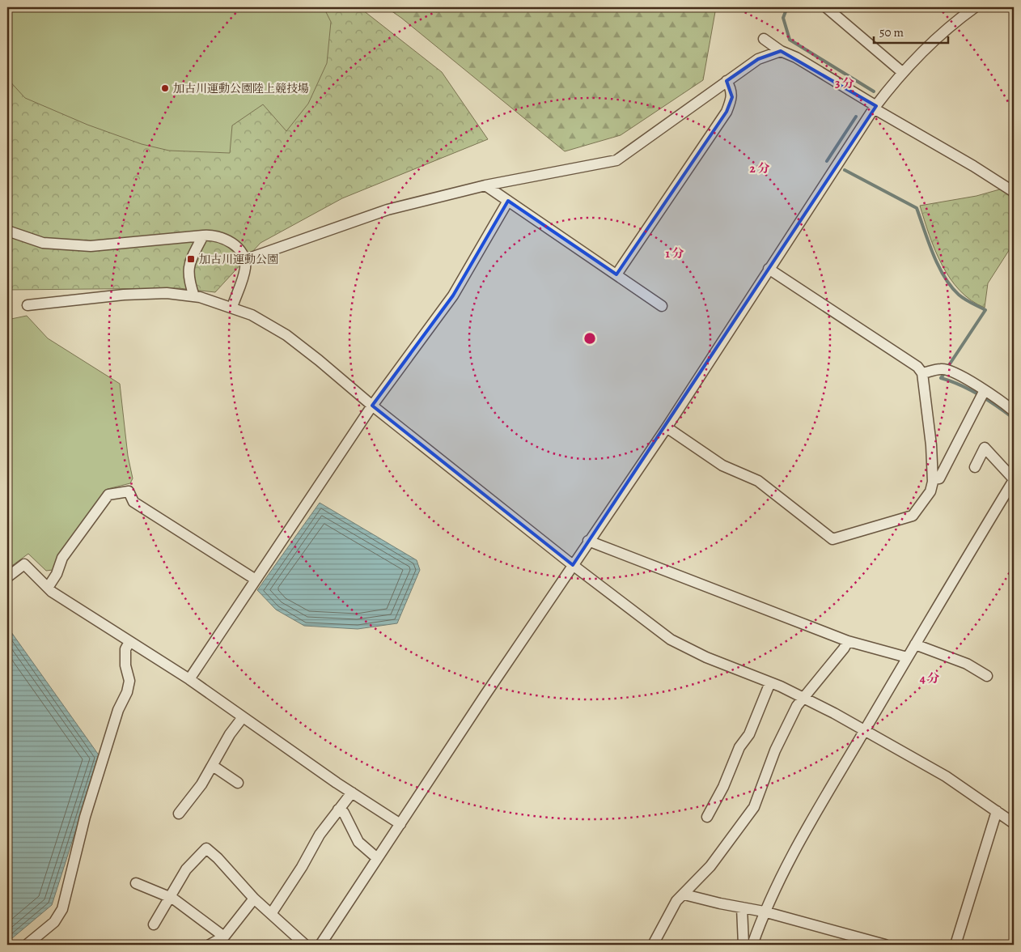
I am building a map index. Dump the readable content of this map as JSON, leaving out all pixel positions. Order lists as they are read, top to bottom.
{
  "places": {
    "other": ["加古川運動公園陸上競技場"],
    "transit": ["加古川運動公園"]
  },
  "scale_bar": "50 m",
  "rings": [
    "3 分",
    "2 分",
    "1 分",
    "4 分"
  ]
}
